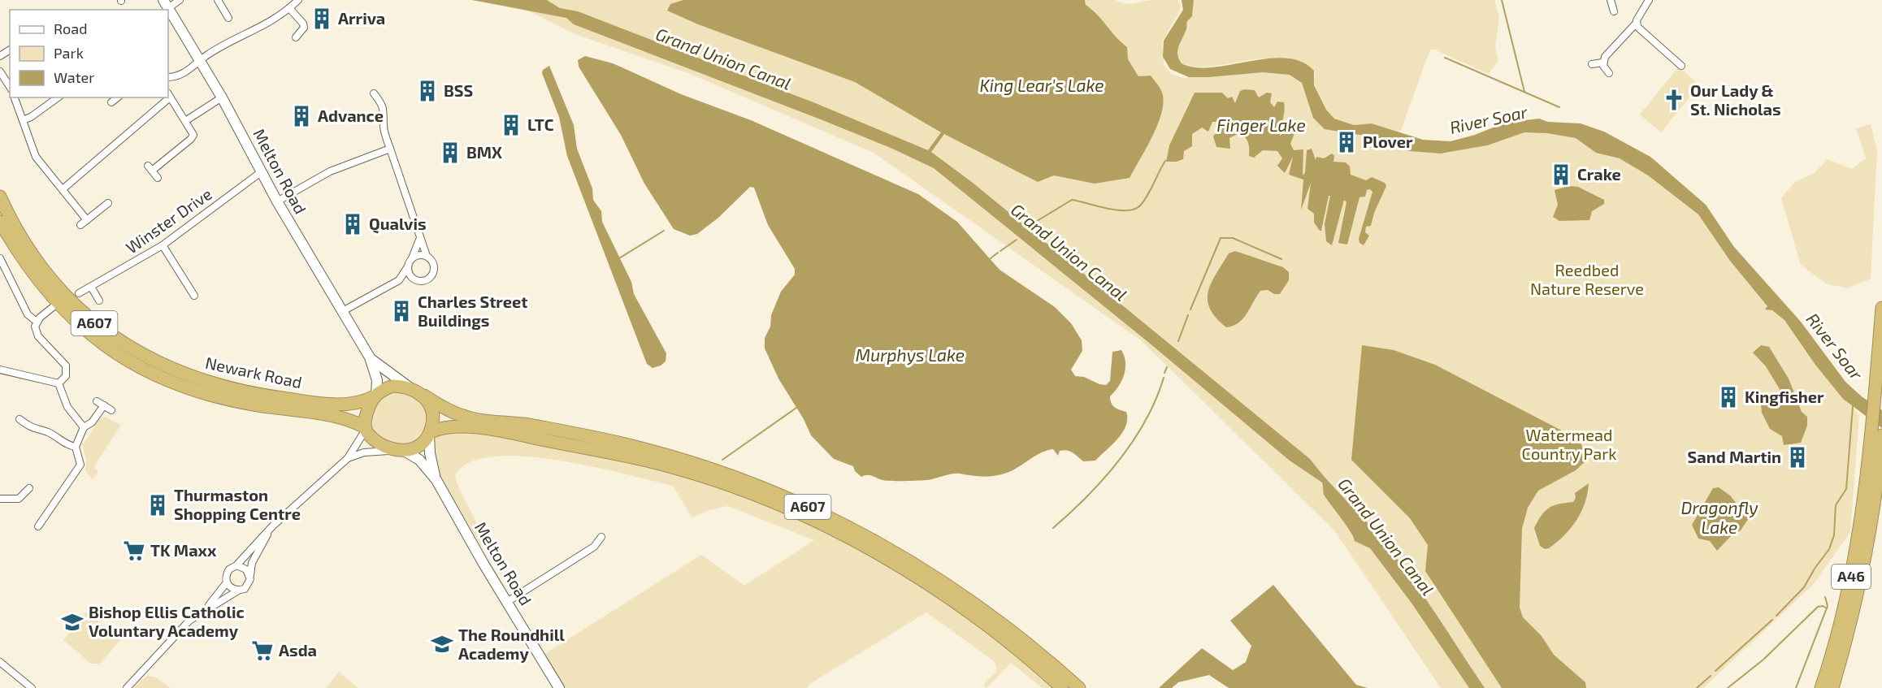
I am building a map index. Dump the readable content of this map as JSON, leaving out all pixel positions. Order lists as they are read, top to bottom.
{
  "streets": {
    "highway": ["A607", "Newark Road", "A46"],
    "street": ["Melton Road", "Winster Drive"]
  },
  "crossings": [
    ["Melton Road", "Winster Drive"],
    ["Melton Road", "A607"],
    ["Melton Road", "Newark Road"],
    ["A607", "Newark Road"]
  ],
  "water": [
    "Grand Union Canal",
    "King Lear's Lake",
    "River Soar",
    "Finger Lake",
    "Murphys Lake",
    "Dragonfly Lake"
  ],
  "parks": ["Reedbed Nature Reserve", "Watermead Country Park"],
  "places": {
    "building": [
      "Arriva",
      "BSS",
      "Advance",
      "LTC",
      "Plover",
      "BMX",
      "Crake",
      "Qualvis",
      "Charles Street Buildings",
      "Kingfisher",
      "Sand Martin",
      "Thurmaston Shopping Centre"
    ],
    "church": ["Our Lady & St. Nicholas"],
    "supermarket": ["TK Maxx", "Asda"],
    "school or university": ["Bishop Ellis Catholic Voluntary Academy", "The Roundhill Academy"]
  },
  "legend": ["Road", "Park", "Water"]
}
